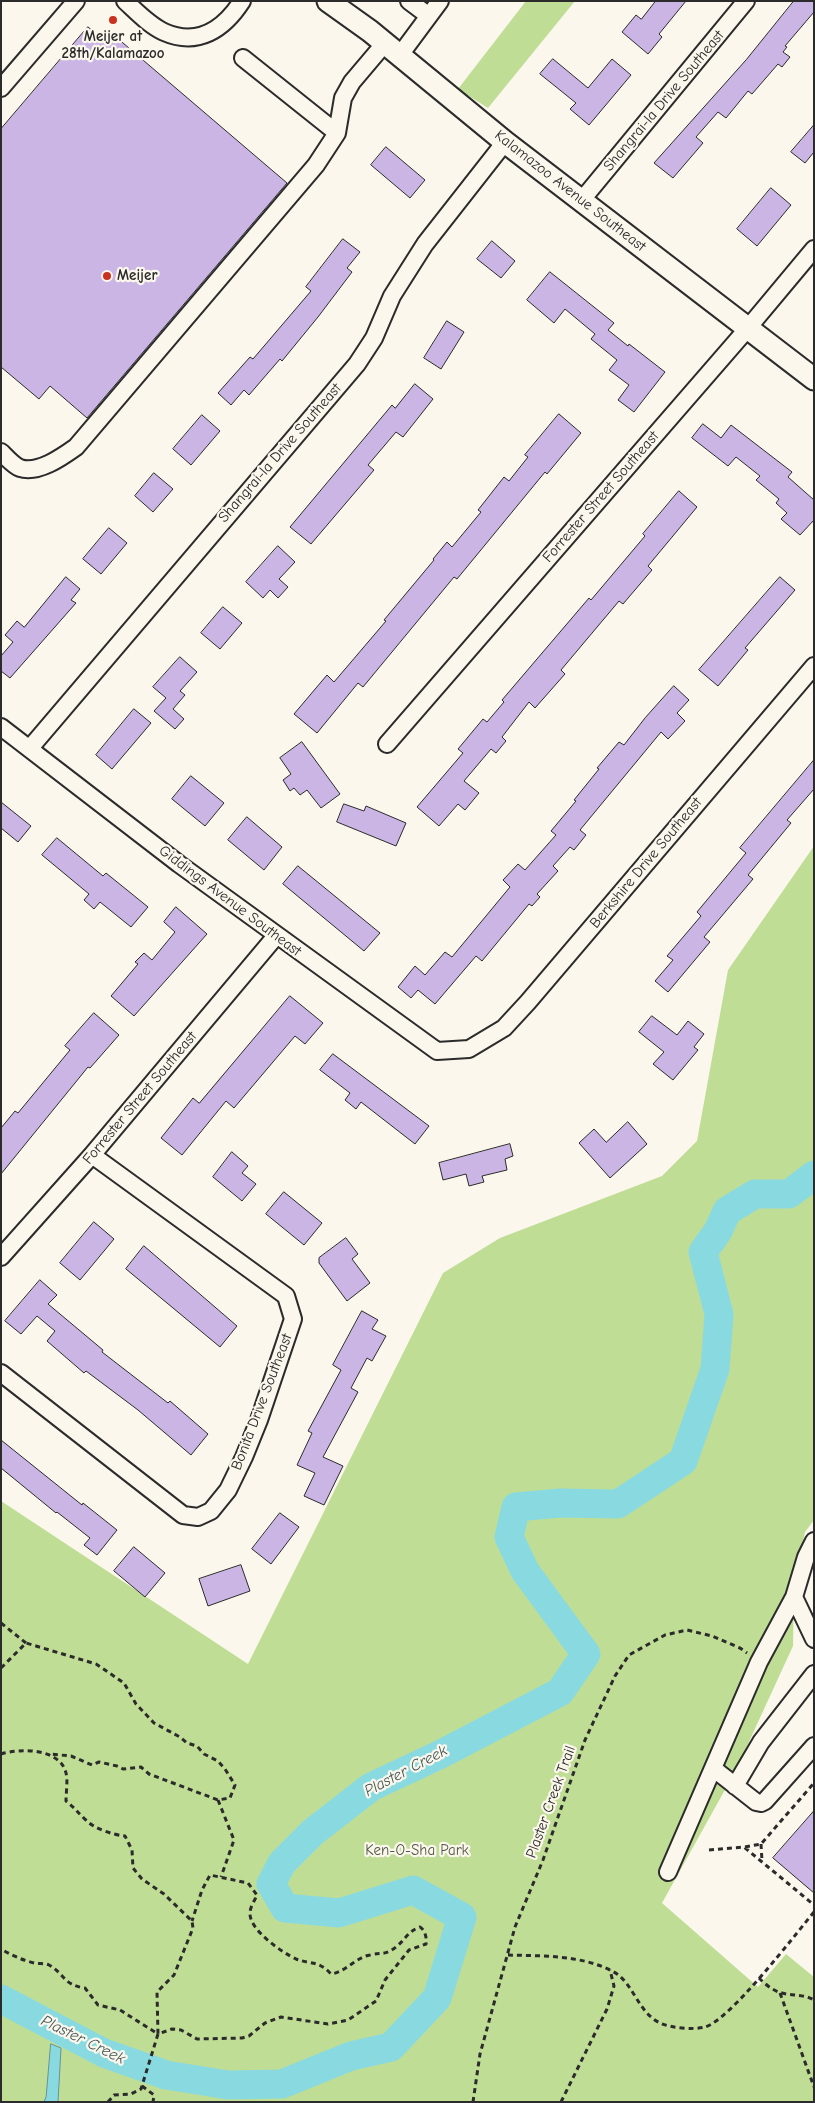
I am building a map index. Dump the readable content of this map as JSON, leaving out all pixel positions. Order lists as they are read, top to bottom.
{
  "streets": {
    "main road": ["Kalamazoo Avenue Southeast"],
    "street": [
      "Shangrai-la Drive Southeast",
      "Forrester Street Southeast",
      "Berkshire Drive Southeast",
      "Giddings Avenue Southeast",
      "Bonita Drive Southeast"
    ],
    "path": ["Plaster Creek Trail"]
  },
  "crossings": [
    ["Shangrai-la Drive Southeast", "Kalamazoo Avenue Southeast"],
    ["Shangrai-la Drive Southeast", "Giddings Avenue Southeast"],
    ["Kalamazoo Avenue Southeast", "Forrester Street Southeast"],
    ["Forrester Street Southeast", "Giddings Avenue Southeast"],
    ["Forrester Street Southeast", "Bonita Drive Southeast"],
    ["Berkshire Drive Southeast", "Giddings Avenue Southeast"]
  ],
  "water": ["Plaster Creek"],
  "parks": ["Ken-O-Sha Park"],
  "places": ["Meijer at 28th/Kalamazoo", "Meijer"]
}
